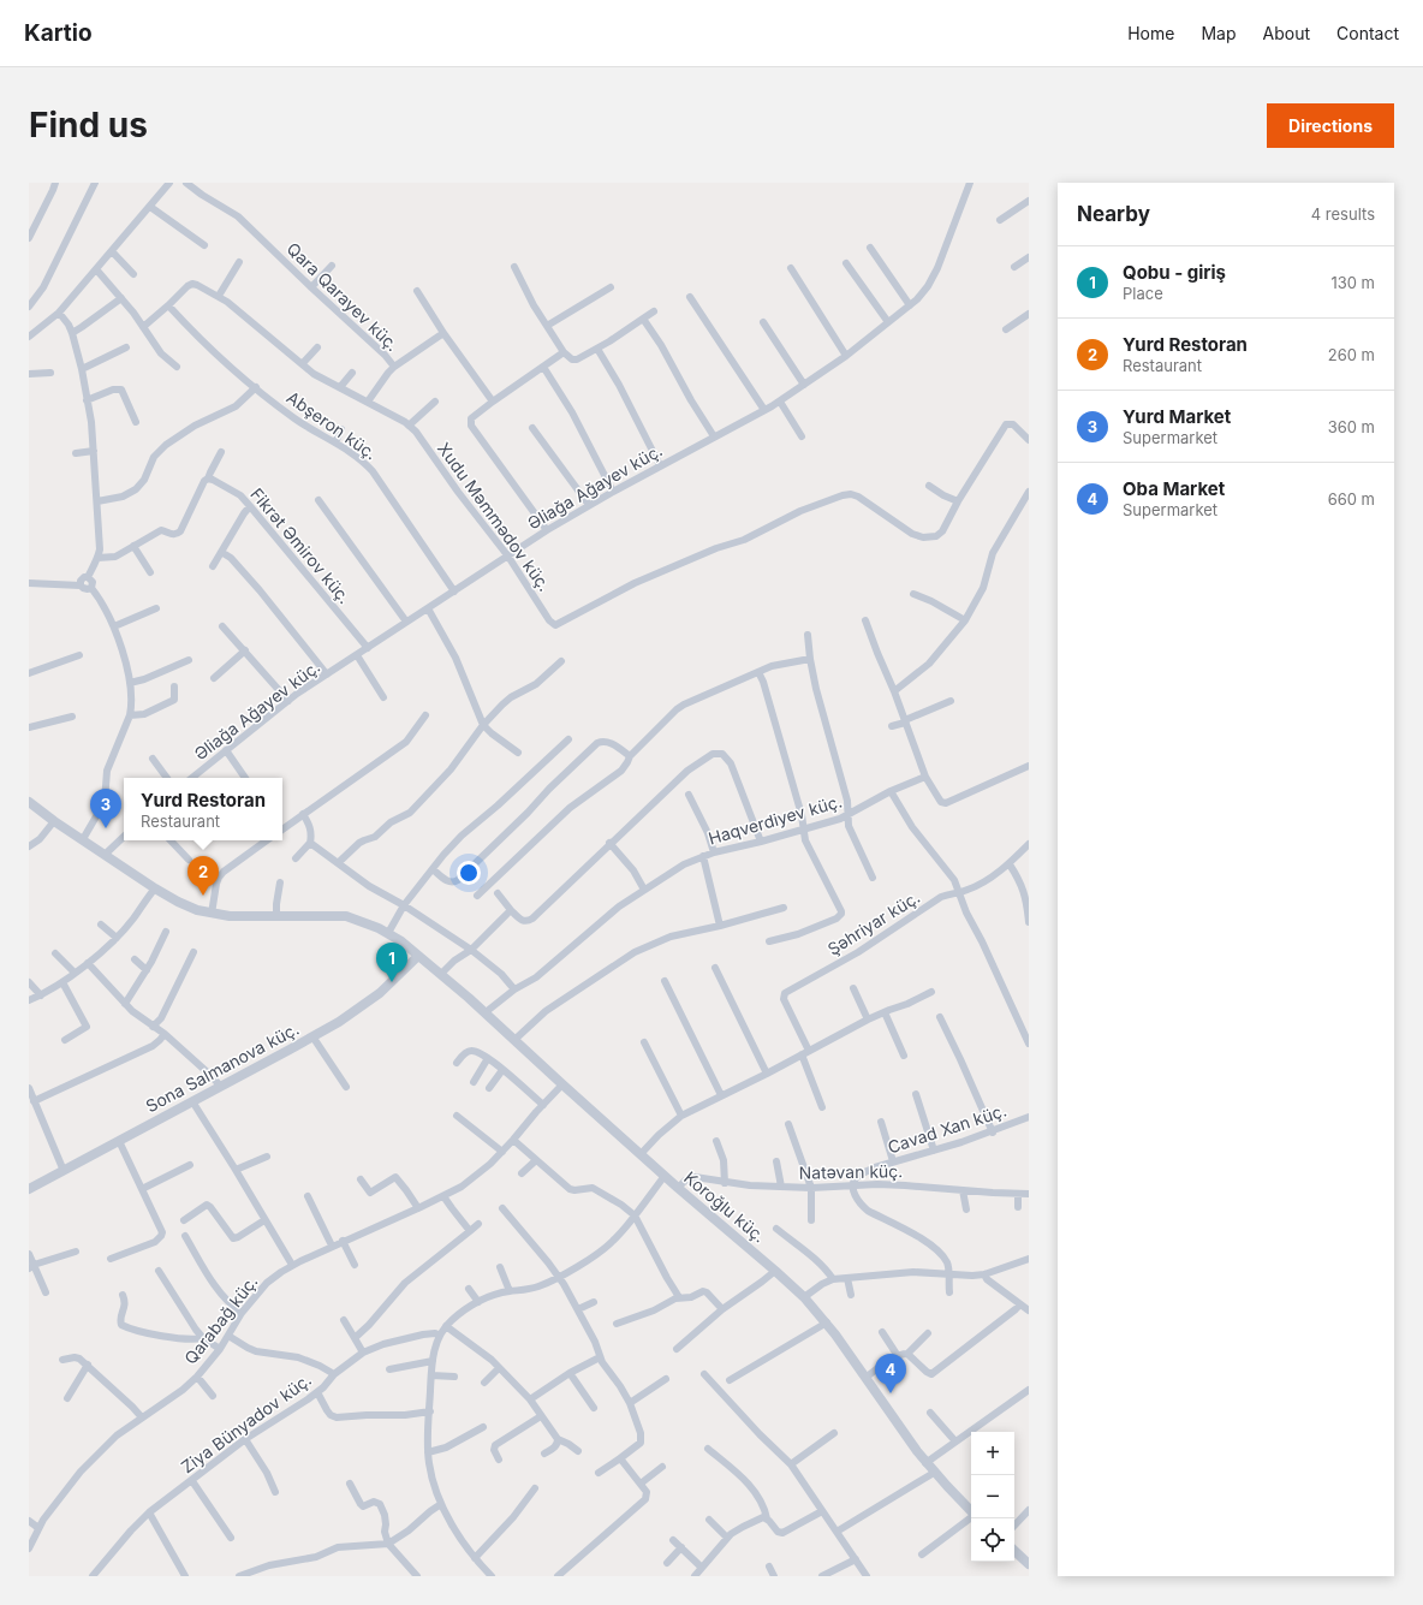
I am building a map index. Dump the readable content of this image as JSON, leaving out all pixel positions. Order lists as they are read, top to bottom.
{
  "streets": {
    "street": [
      "Qara Qarayev küç.",
      "Abşeron küç.",
      "Əliağa Ağayev küç.",
      "Xudu Məmmədov küç.",
      "Fikrət Əmirov küç.",
      "Haqverdiyev küç.",
      "Şəhriyar küç.",
      "Sona Salmanova küç.",
      "Cavad Xan küç.",
      "Natəvan küç.",
      "Koroğlu küç.",
      "Qarabağ küç.",
      "Ziya Bünyadov küç."
    ]
  },
  "crossings": [
    ["Abşeron küç.", "Əliağa Ağayev küç."],
    ["Abşeron küç.", "Xudu Məmmədov küç."],
    ["Əliağa Ağayev küç.", "Xudu Məmmədov küç."],
    ["Əliağa Ağayev küç.", "Fikrət Əmirov küç."],
    ["Haqverdiyev küç.", "Koroğlu küç."],
    ["Sona Salmanova küç.", "Koroğlu küç."],
    ["Cavad Xan küç.", "Natəvan küç."],
    ["Natəvan küç.", "Koroğlu küç."],
    ["Koroğlu küç.", "Qarabağ küç."]
  ],
  "page": {
    "header": "Kartio",
    "nav": [
      "Home",
      "Map",
      "About",
      "Contact"
    ],
    "buttons": "Directions",
    "title": "Find us",
    "heading": ["Nearby", "4 results"],
    "list": [
      {
        "mark": "1",
        "name": "Qobu - giriş",
        "note": "Place",
        "value": "130 m"
      },
      {
        "mark": "2",
        "name": "Yurd Restoran",
        "note": "Restaurant",
        "value": "260 m"
      },
      {
        "mark": "3",
        "name": "Yurd Market",
        "note": "Supermarket",
        "value": "360 m"
      },
      {
        "mark": "4",
        "name": "Oba Market",
        "note": "Supermarket",
        "value": "660 m"
      }
    ],
    "popup": ["Yurd Restoran", "Restaurant"],
    "pins": [
      "3",
      "2",
      "1",
      "4"
    ],
    "map_buttons": ["+", "−"]
  }
}
